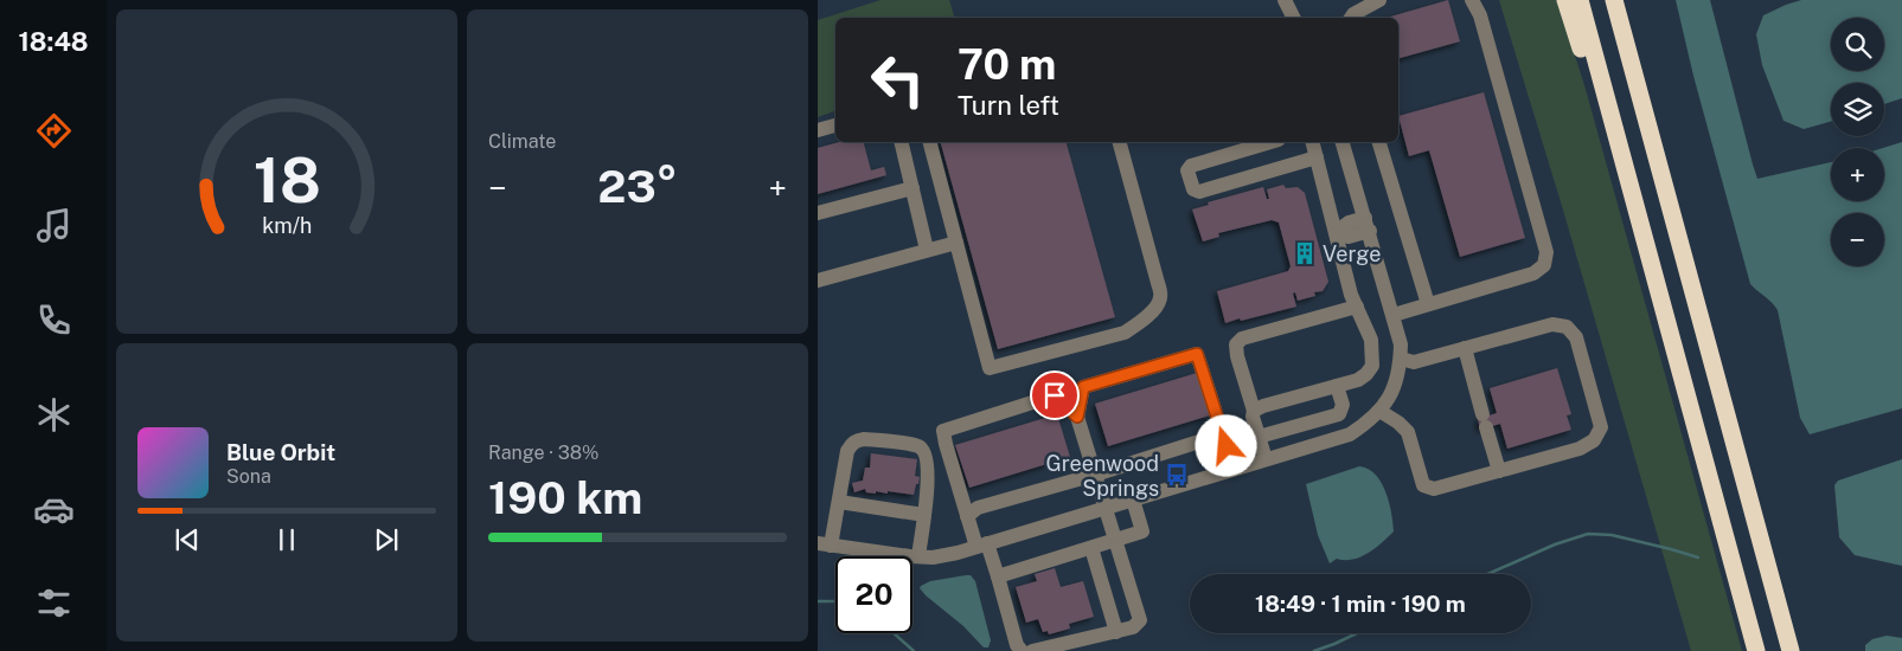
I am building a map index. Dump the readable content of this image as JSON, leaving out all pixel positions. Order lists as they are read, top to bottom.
{
  "places": {
    "building": ["Verge"],
    "bus stop": ["Greenwood Springs"]
  },
  "page": {
    "tabs": "18:48",
    "tile": [
      "Climate",
      ["Range · 38%", "190 km"]
    ],
    "map_buttons": ["+", "−"],
    "turn": ["70 m", "Turn left"],
    "heat": ["−", "23°", "+"],
    "song": ["Blue Orbit", "Sona"],
    "limit": "20",
    "trip": "18:49 · 1 min · 190 m",
    "gauge": ["18", "km/h"]
  }
}
